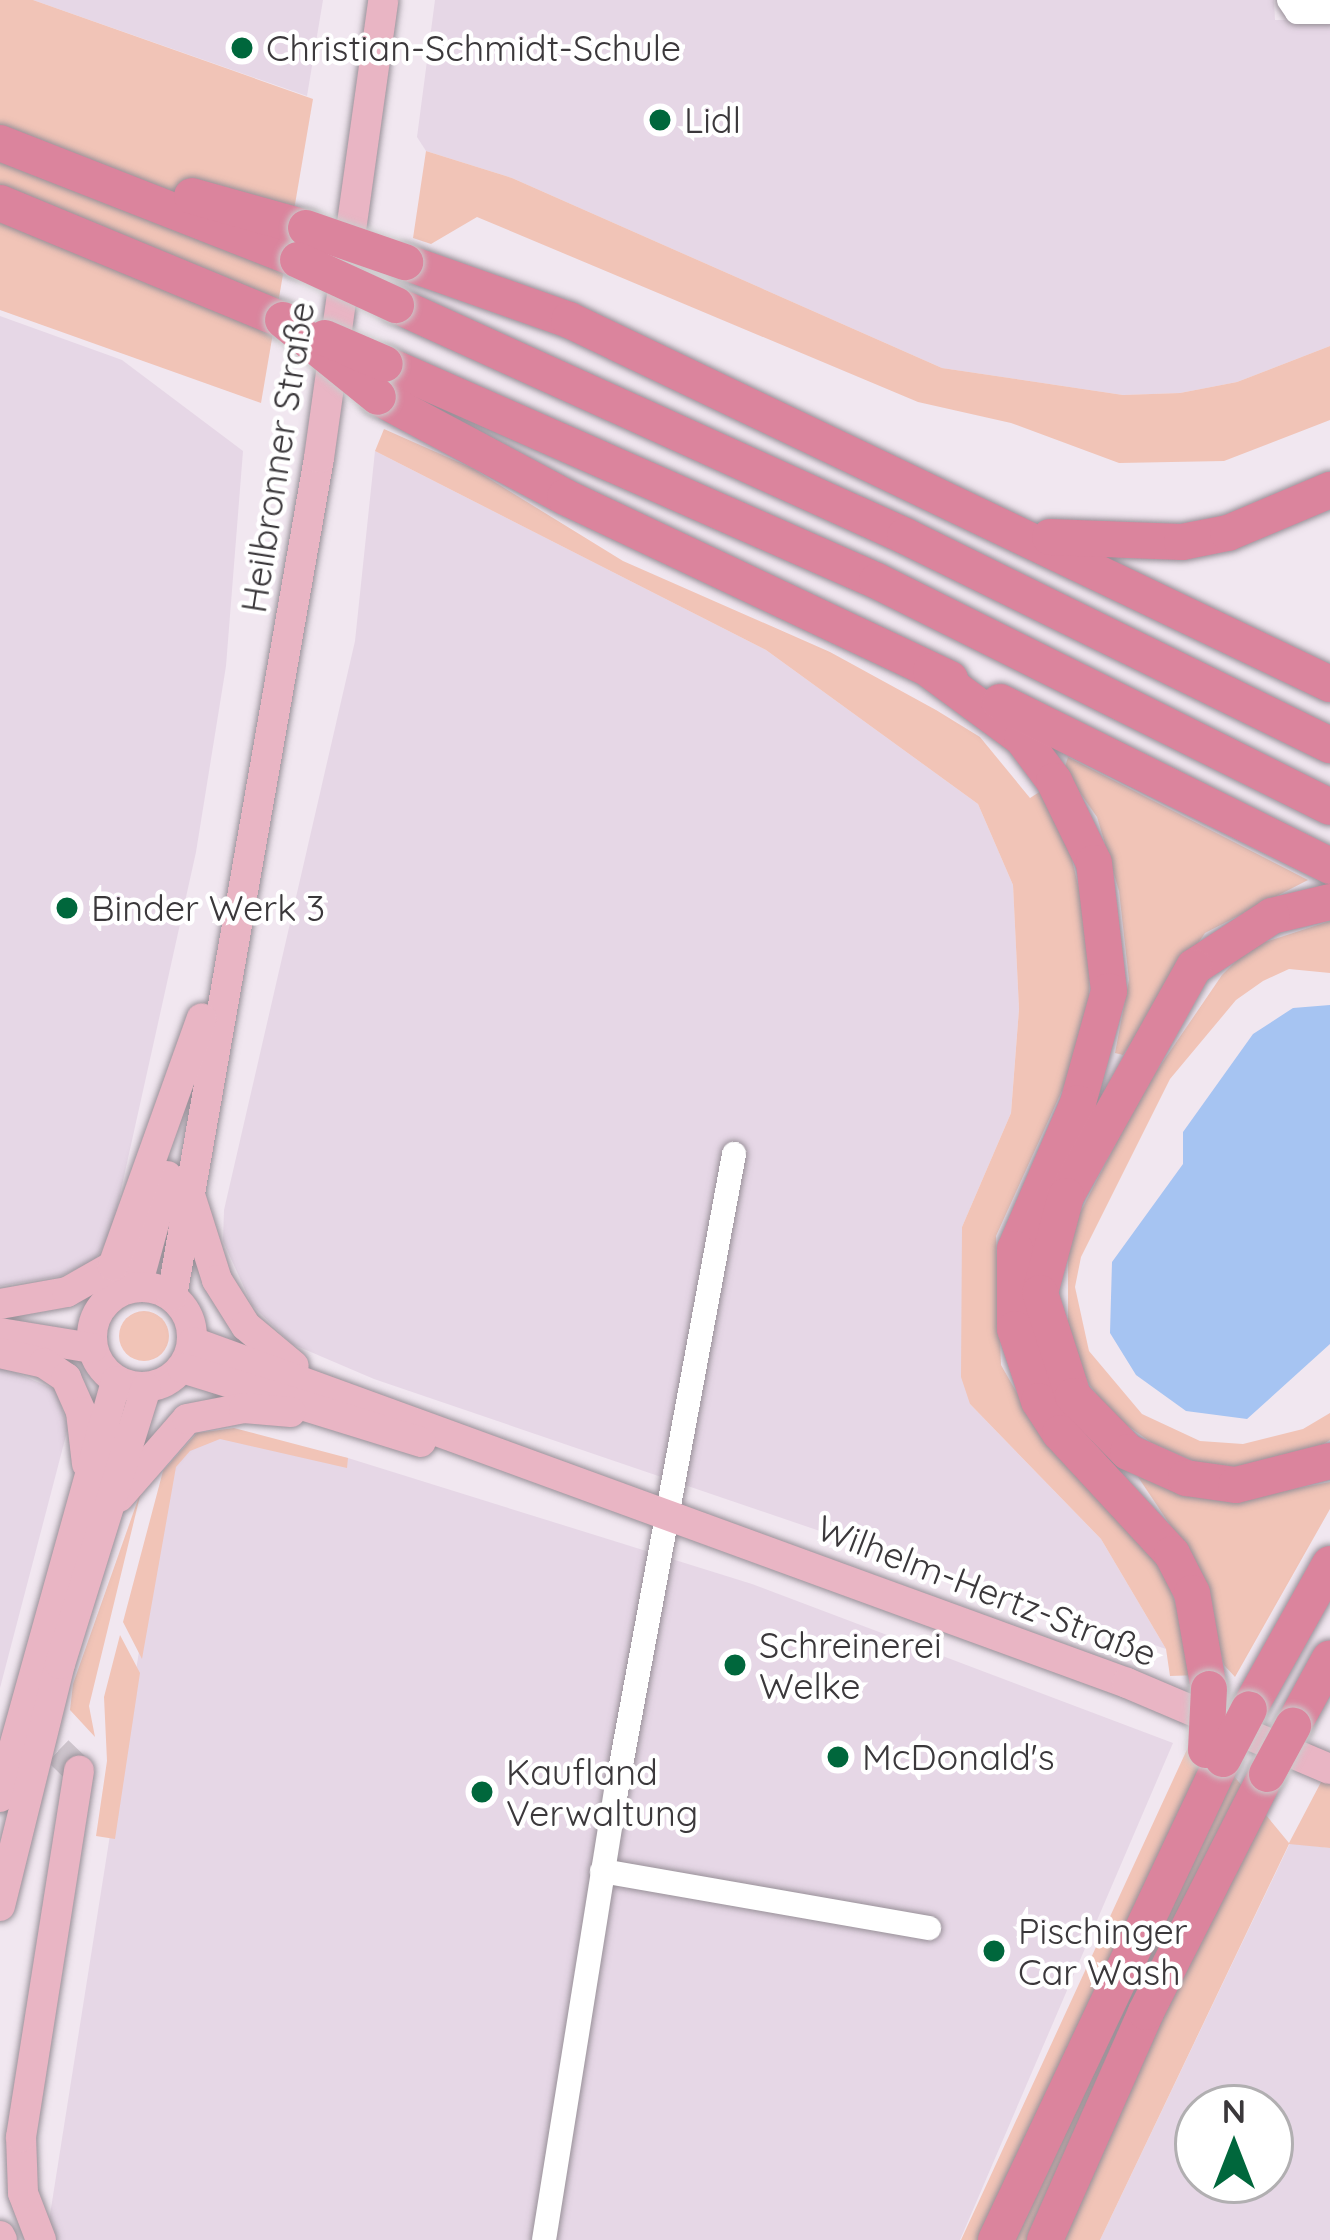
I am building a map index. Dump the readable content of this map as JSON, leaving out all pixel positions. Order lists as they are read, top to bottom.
{
  "streets": {
    "main road": ["Heilbronner Straße", "Wilhelm-Hertz-Straße"]
  },
  "crossings": [
    ["Heilbronner Straße", "Wilhelm-Hertz-Straße"]
  ],
  "places": [
    "Christian-Schmidt-Schule",
    "Lidl",
    "Binder Werk 3",
    "Schreinerei Welke",
    "McDonald's",
    "Kaufland Verwaltung",
    "Pischinger Car Wash"
  ],
  "north": "top"
}
